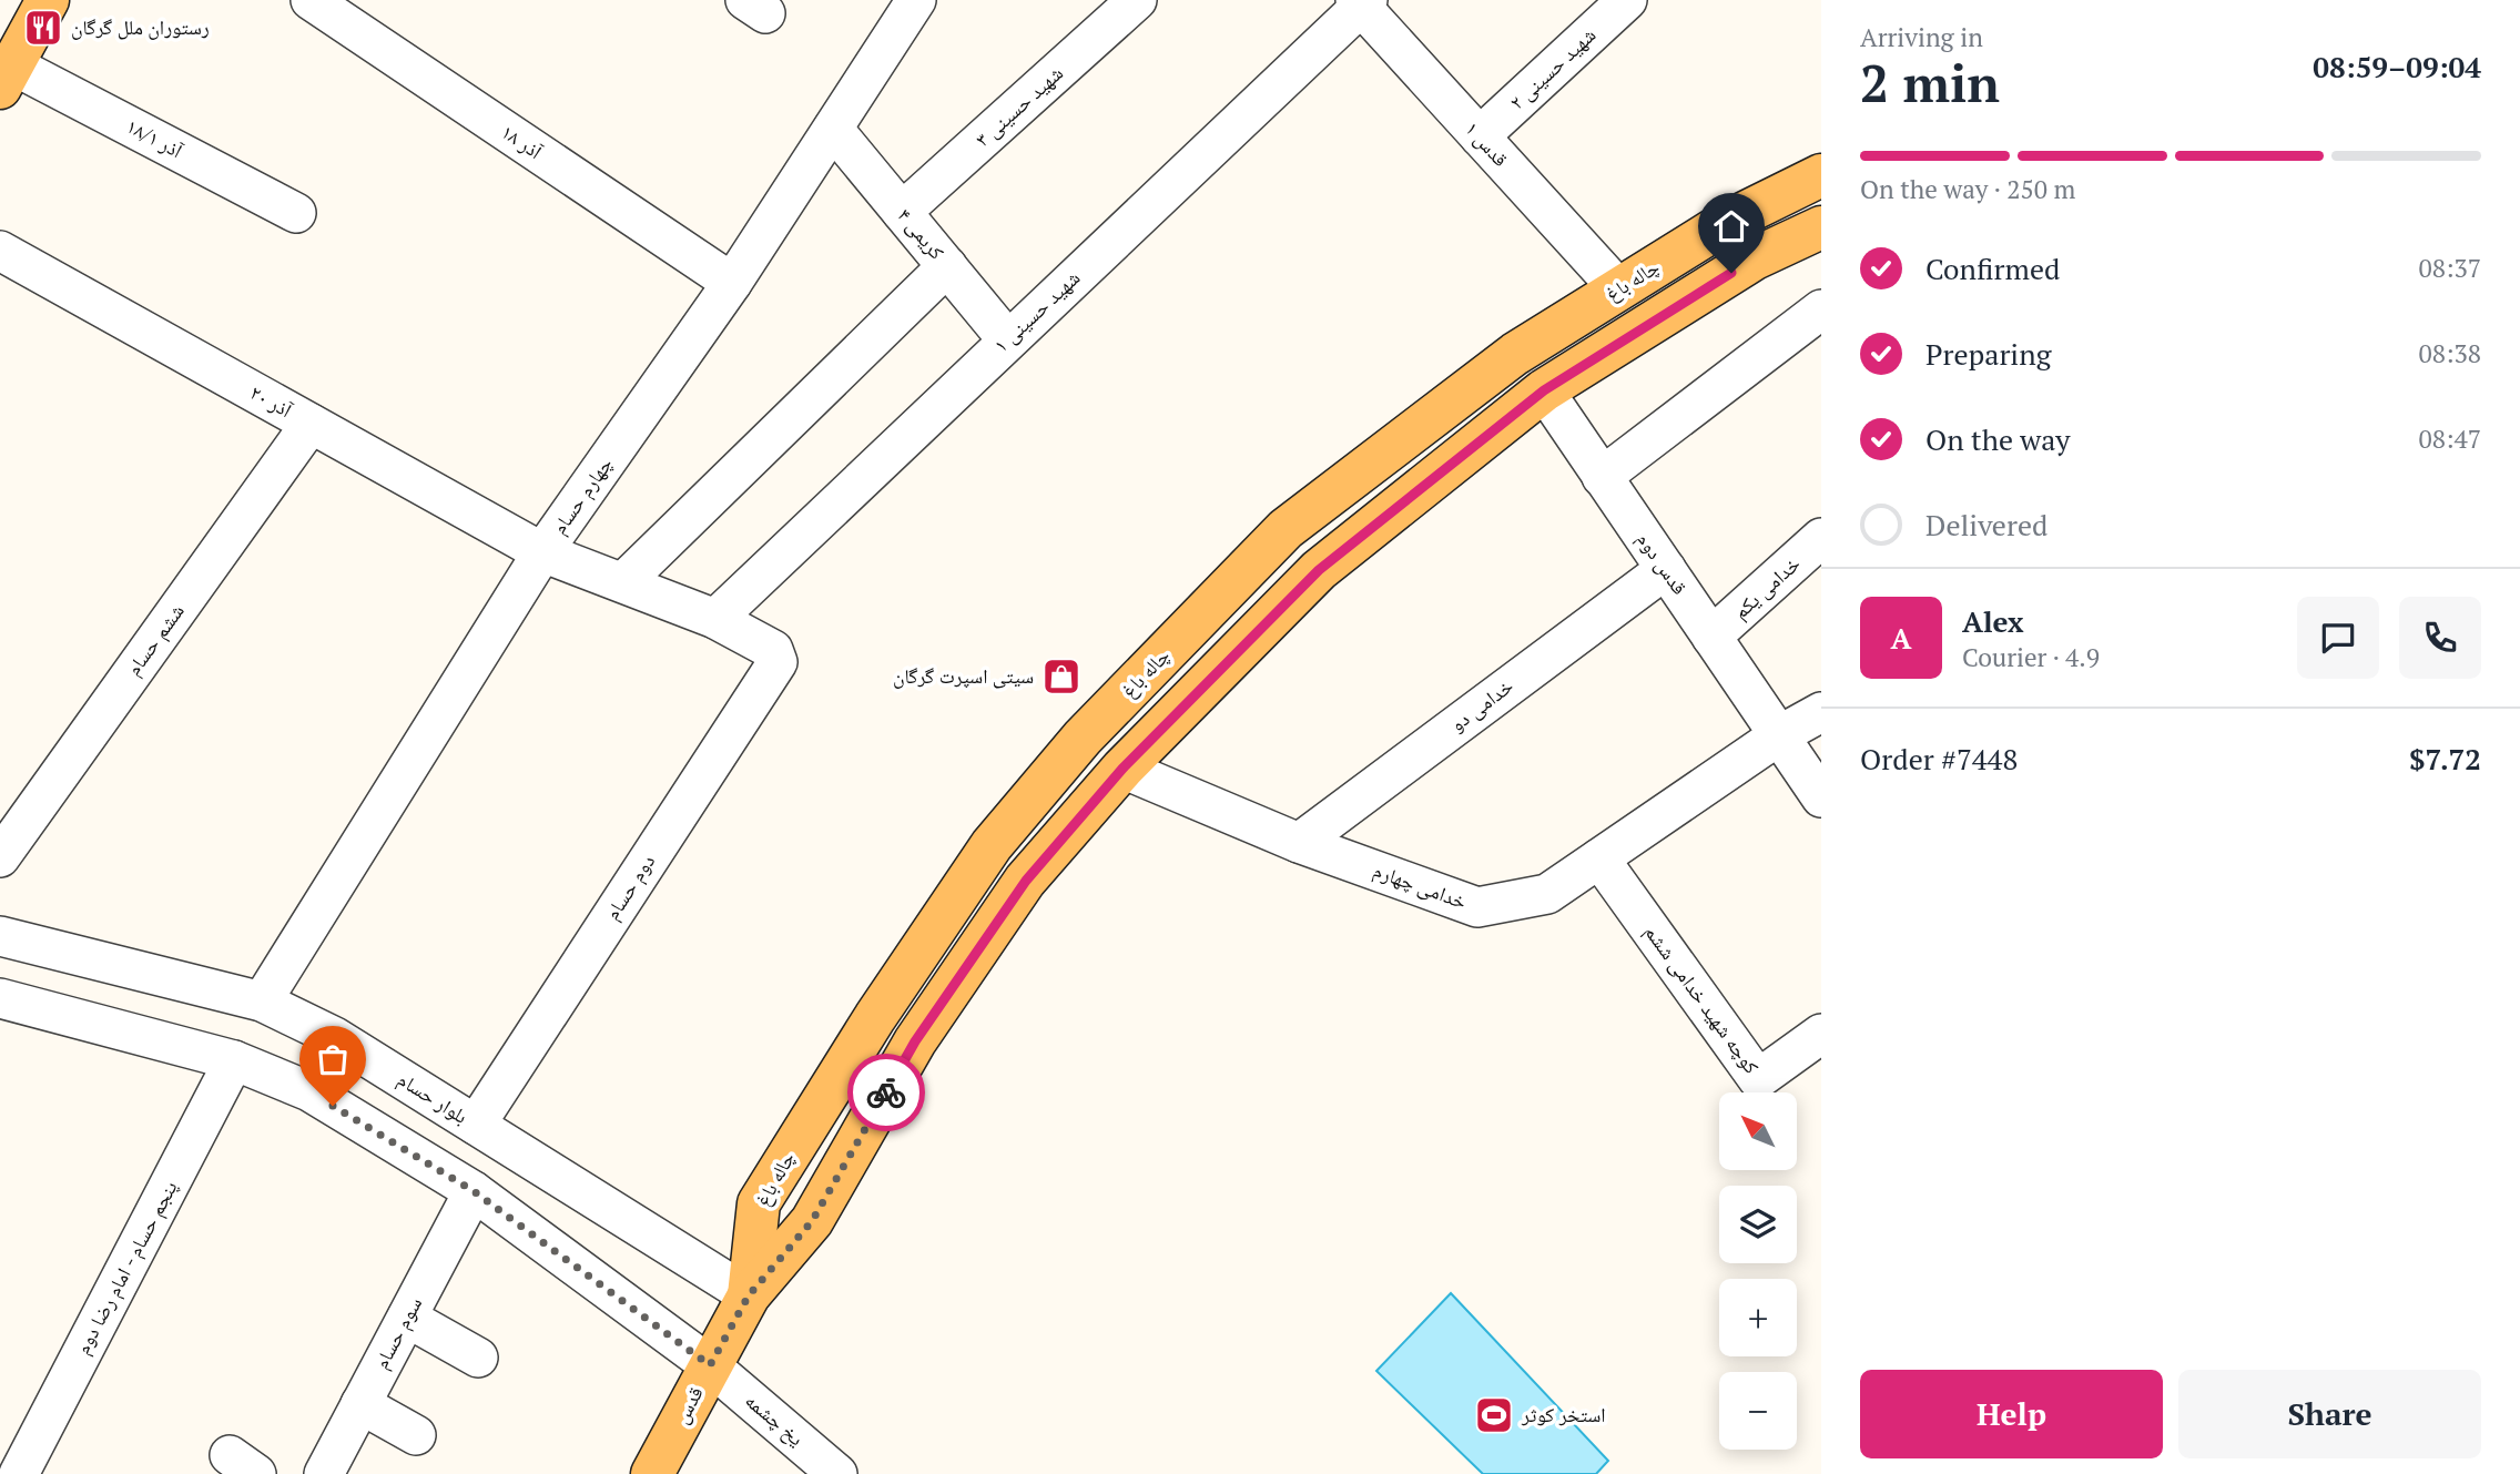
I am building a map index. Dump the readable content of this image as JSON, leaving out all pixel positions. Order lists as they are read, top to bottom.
{
  "streets": {
    "main road": ["چاله باغ", "قدس"],
    "street": [
      "۲ شهید حسینی",
      "۳ شهید حسینی",
      "۱۸/۱ آذر",
      "۱۸ آذر",
      "قدس ۱",
      "کریمی ۴",
      "۱ شهید حسینی",
      "۲۰ آذر",
      "چهارم حسام",
      "قدس دوم",
      "خدامی یکم",
      "ششم حسام",
      "خدامی دو",
      "خدامی چهارم",
      "دوم حسام",
      "کوچه شهید خدامی ششم",
      "بلوار حسام",
      "پنجم حسام - امام رضا دوم",
      "سوم حسام",
      "یخ چشمه"
    ]
  },
  "crossings": [
    ["۲ شهید حسینی", "قدس ۱"],
    ["۳ شهید حسینی", "کریمی ۴"],
    ["۱۸ آذر", "چهارم حسام"],
    ["قدس ۱", "چاله باغ"],
    ["قدس ۱", "۱ شهید حسینی"],
    ["کریمی ۴", "۱ شهید حسینی"],
    ["کریمی ۴", "چهارم حسام"],
    ["چاله باغ", "بلوار حسام"],
    ["چاله باغ", "قدس"],
    ["۱ شهید حسینی", "۲۰ آذر"],
    ["۲۰ آذر", "چهارم حسام"],
    ["۲۰ آذر", "ششم حسام"],
    ["۲۰ آذر", "دوم حسام"],
    ["چهارم حسام", "بلوار حسام"],
    ["قدس دوم", "خدامی یکم"],
    ["قدس دوم", "خدامی دو"],
    ["قدس دوم", "خدامی چهارم"],
    ["خدامی دو", "خدامی چهارم"],
    ["خدامی چهارم", "کوچه شهید خدامی ششم"],
    ["دوم حسام", "بلوار حسام"],
    ["بلوار حسام", "قدس"],
    ["قدس", "یخ چشمه"]
  ],
  "places": {
    "restaurant": ["رستوران ملل گرگان"],
    "shop": ["سیتی اسپرت گرگان"],
    "sports": ["استخر کوثر"]
  },
  "north": "top left",
  "page": {
    "heading": ["2 min", "Arriving in", "08:59–09:04"],
    "panel": [
      "Alex",
      "Courier · 4.9",
      "Order #7448",
      "$7.72"
    ],
    "bar": "On the way · 250 m",
    "list": [
      ["Confirmed", "08:37"],
      ["Preparing", "08:38"],
      ["On the way", "08:47"],
      "Delivered"
    ],
    "round": "A",
    "map_buttons": ["+", "−"],
    "buttons": ["Help", "Share"]
  }
}
